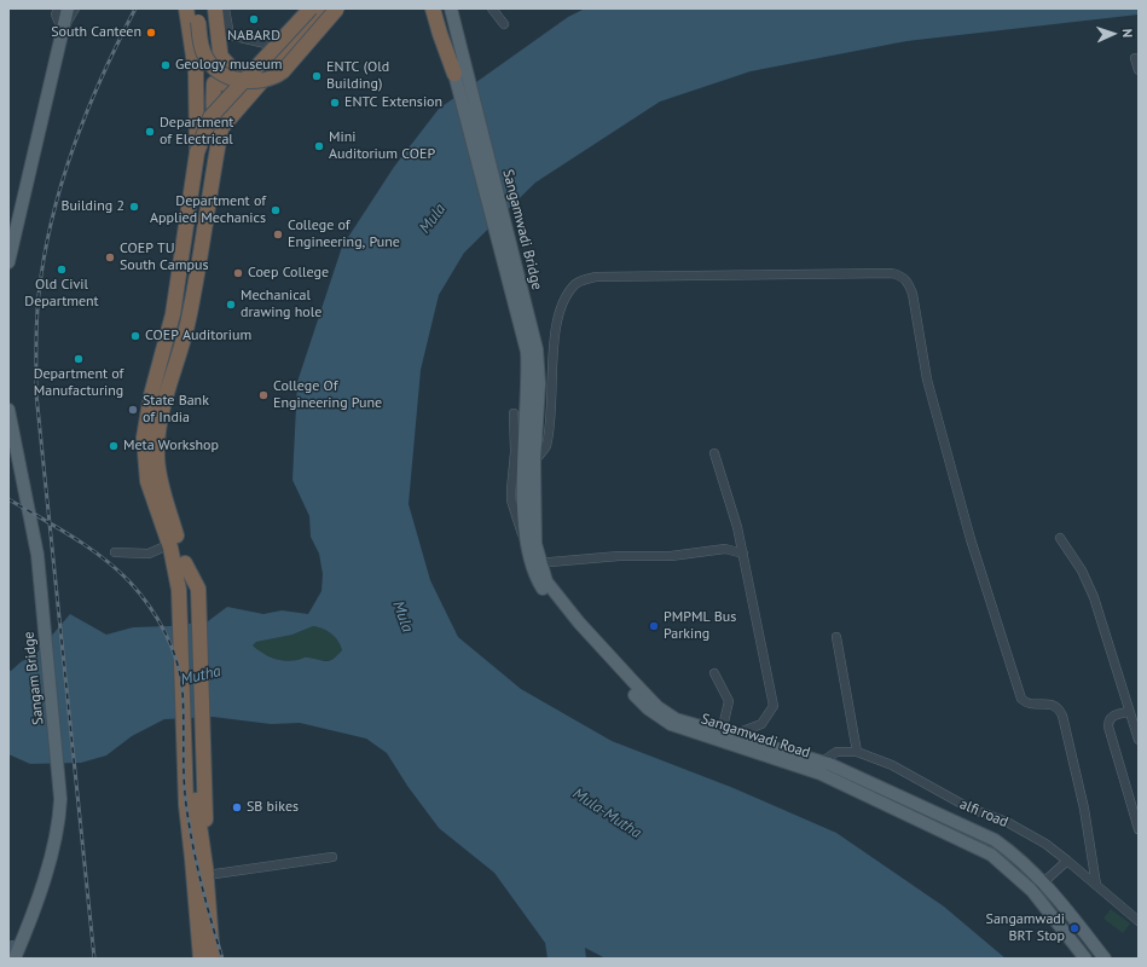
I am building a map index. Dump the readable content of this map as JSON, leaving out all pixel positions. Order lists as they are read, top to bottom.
{
  "streets": {
    "main road": ["Sangamwadi Bridge", "Sangam Bridge", "Sangamwadi Road"],
    "street": ["alfi road"]
  },
  "crossings": [
    ["Sangamwadi Bridge", "Sangamwadi Road"],
    ["Sangamwadi Road", "alfi road"]
  ],
  "water": ["Mula", "Mutha", "Mula-Mutha"],
  "places": [
    "NABARD",
    "South Canteen",
    "Geology museum",
    "ENTC (Old Building)",
    "ENTC Extension",
    "Department of Electrical",
    "Mini Auditorium COEP",
    "Building 2",
    "Department of Applied Mechanics",
    "College of Engineering, Pune",
    "COEP TU South Campus",
    "Old Civil Department",
    "Coep College",
    "Mechanical drawing hole",
    "COEP Auditorium",
    "Department of Manufacturing",
    "College Of Engineering Pune",
    "State Bank of India",
    "Meta Workshop",
    "PMPML Bus Parking",
    "SB bikes",
    "Sangamwadi BRT Stop"
  ],
  "north": "right"
}
